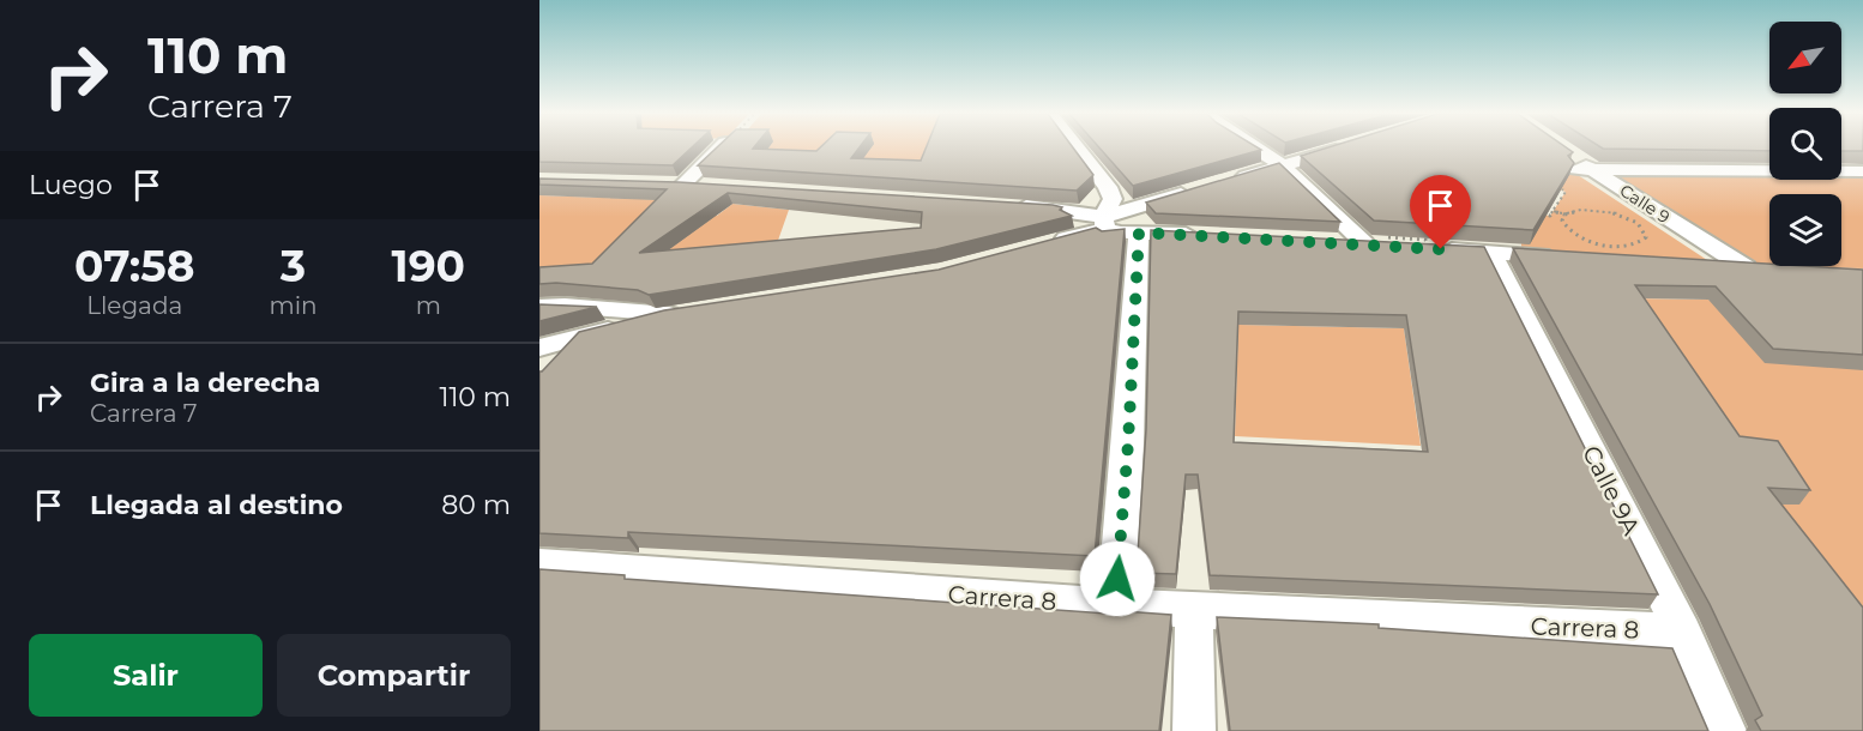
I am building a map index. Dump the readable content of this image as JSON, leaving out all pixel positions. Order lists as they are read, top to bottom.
{
  "streets": {
    "street": ["Calle 9", "Calle 9A", "Carrera 8"]
  },
  "crossings": [
    ["Calle 9A", "Carrera 8"]
  ],
  "north": "bottom left",
  "page": {
    "turn": ["110 m", "Carrera 7"],
    "then": "Luego",
    "eta": [
      "07:58",
      "Llegada",
      "3",
      "min",
      "190",
      "m"
    ],
    "list": [
      {
        "name": "Gira a la derecha",
        "note": "Carrera 7",
        "value": "110 m"
      },
      {
        "name": "Llegada al destino",
        "value": "80 m"
      }
    ],
    "buttons": ["Salir", "Compartir"]
  }
}
